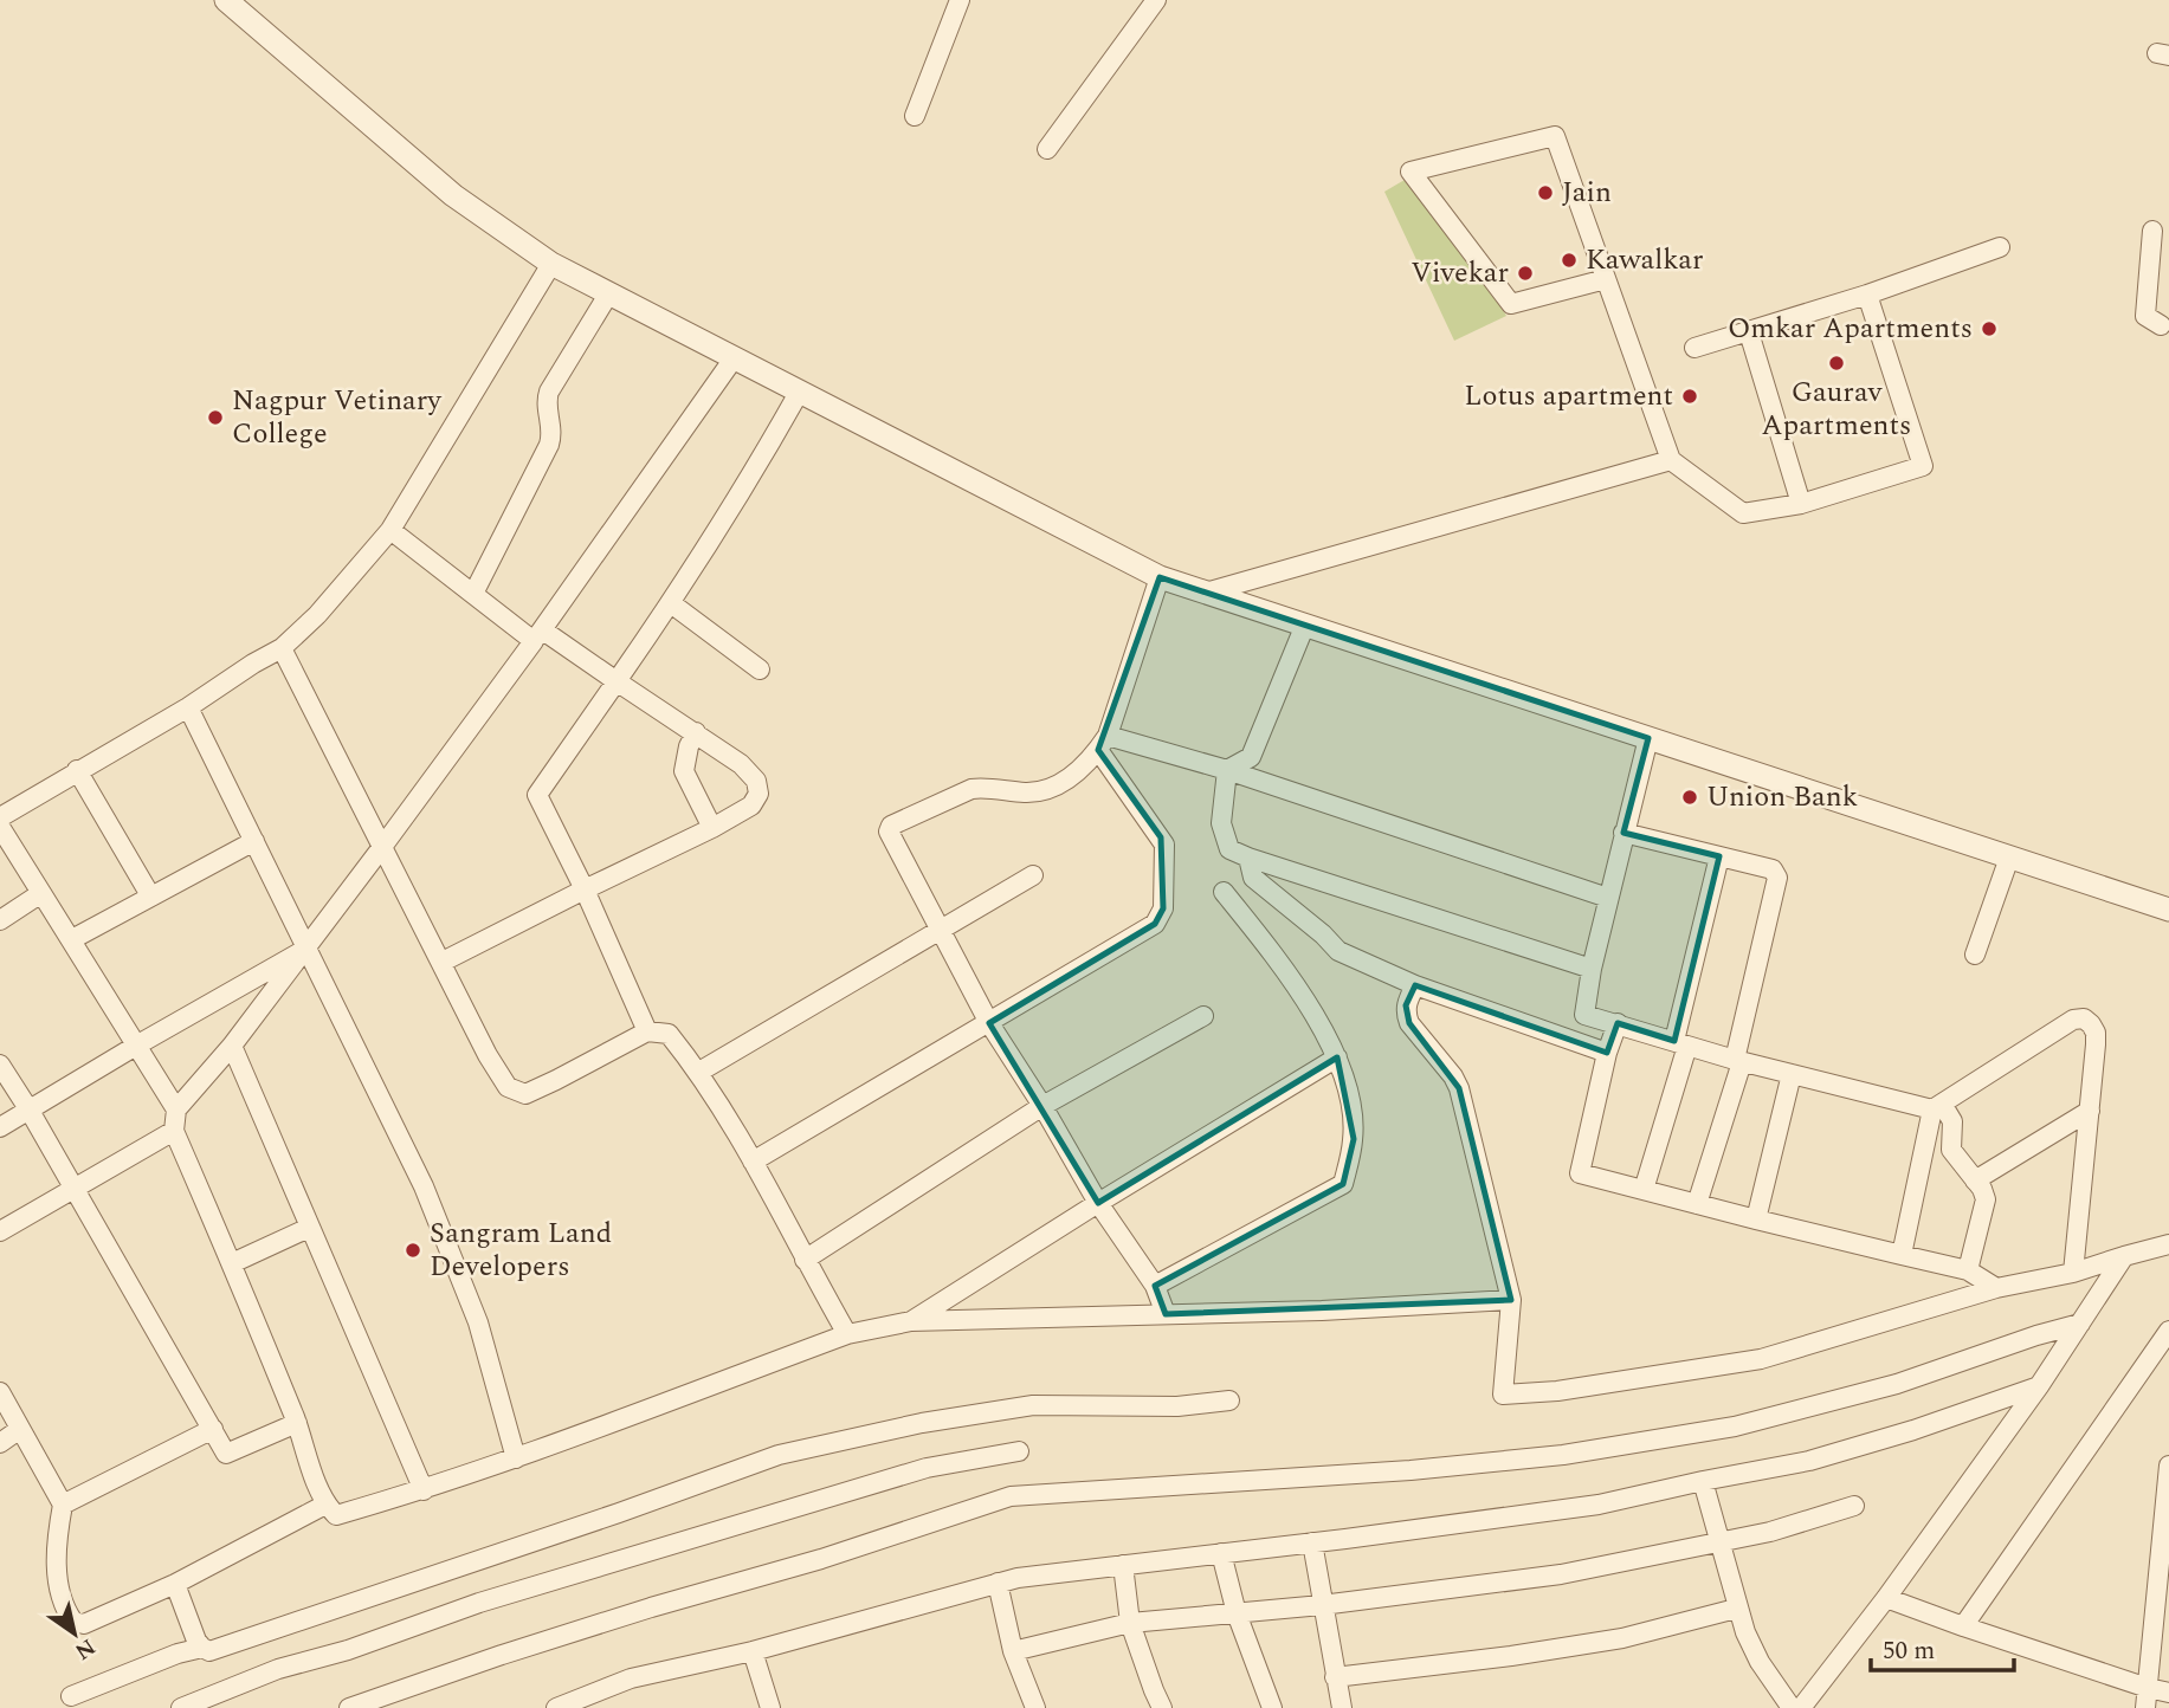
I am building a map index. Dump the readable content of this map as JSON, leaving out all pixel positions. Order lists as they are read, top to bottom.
{
  "places": [
    "Jain",
    "Kawalkar",
    "Vivekar",
    "Omkar Apartments",
    "Gaurav Apartments",
    "Lotus apartment",
    "Nagpur Vetinary College",
    "Union Bank",
    "Sangram Land Developers"
  ],
  "scale_bar": "50 m",
  "north": "bottom right"
}
